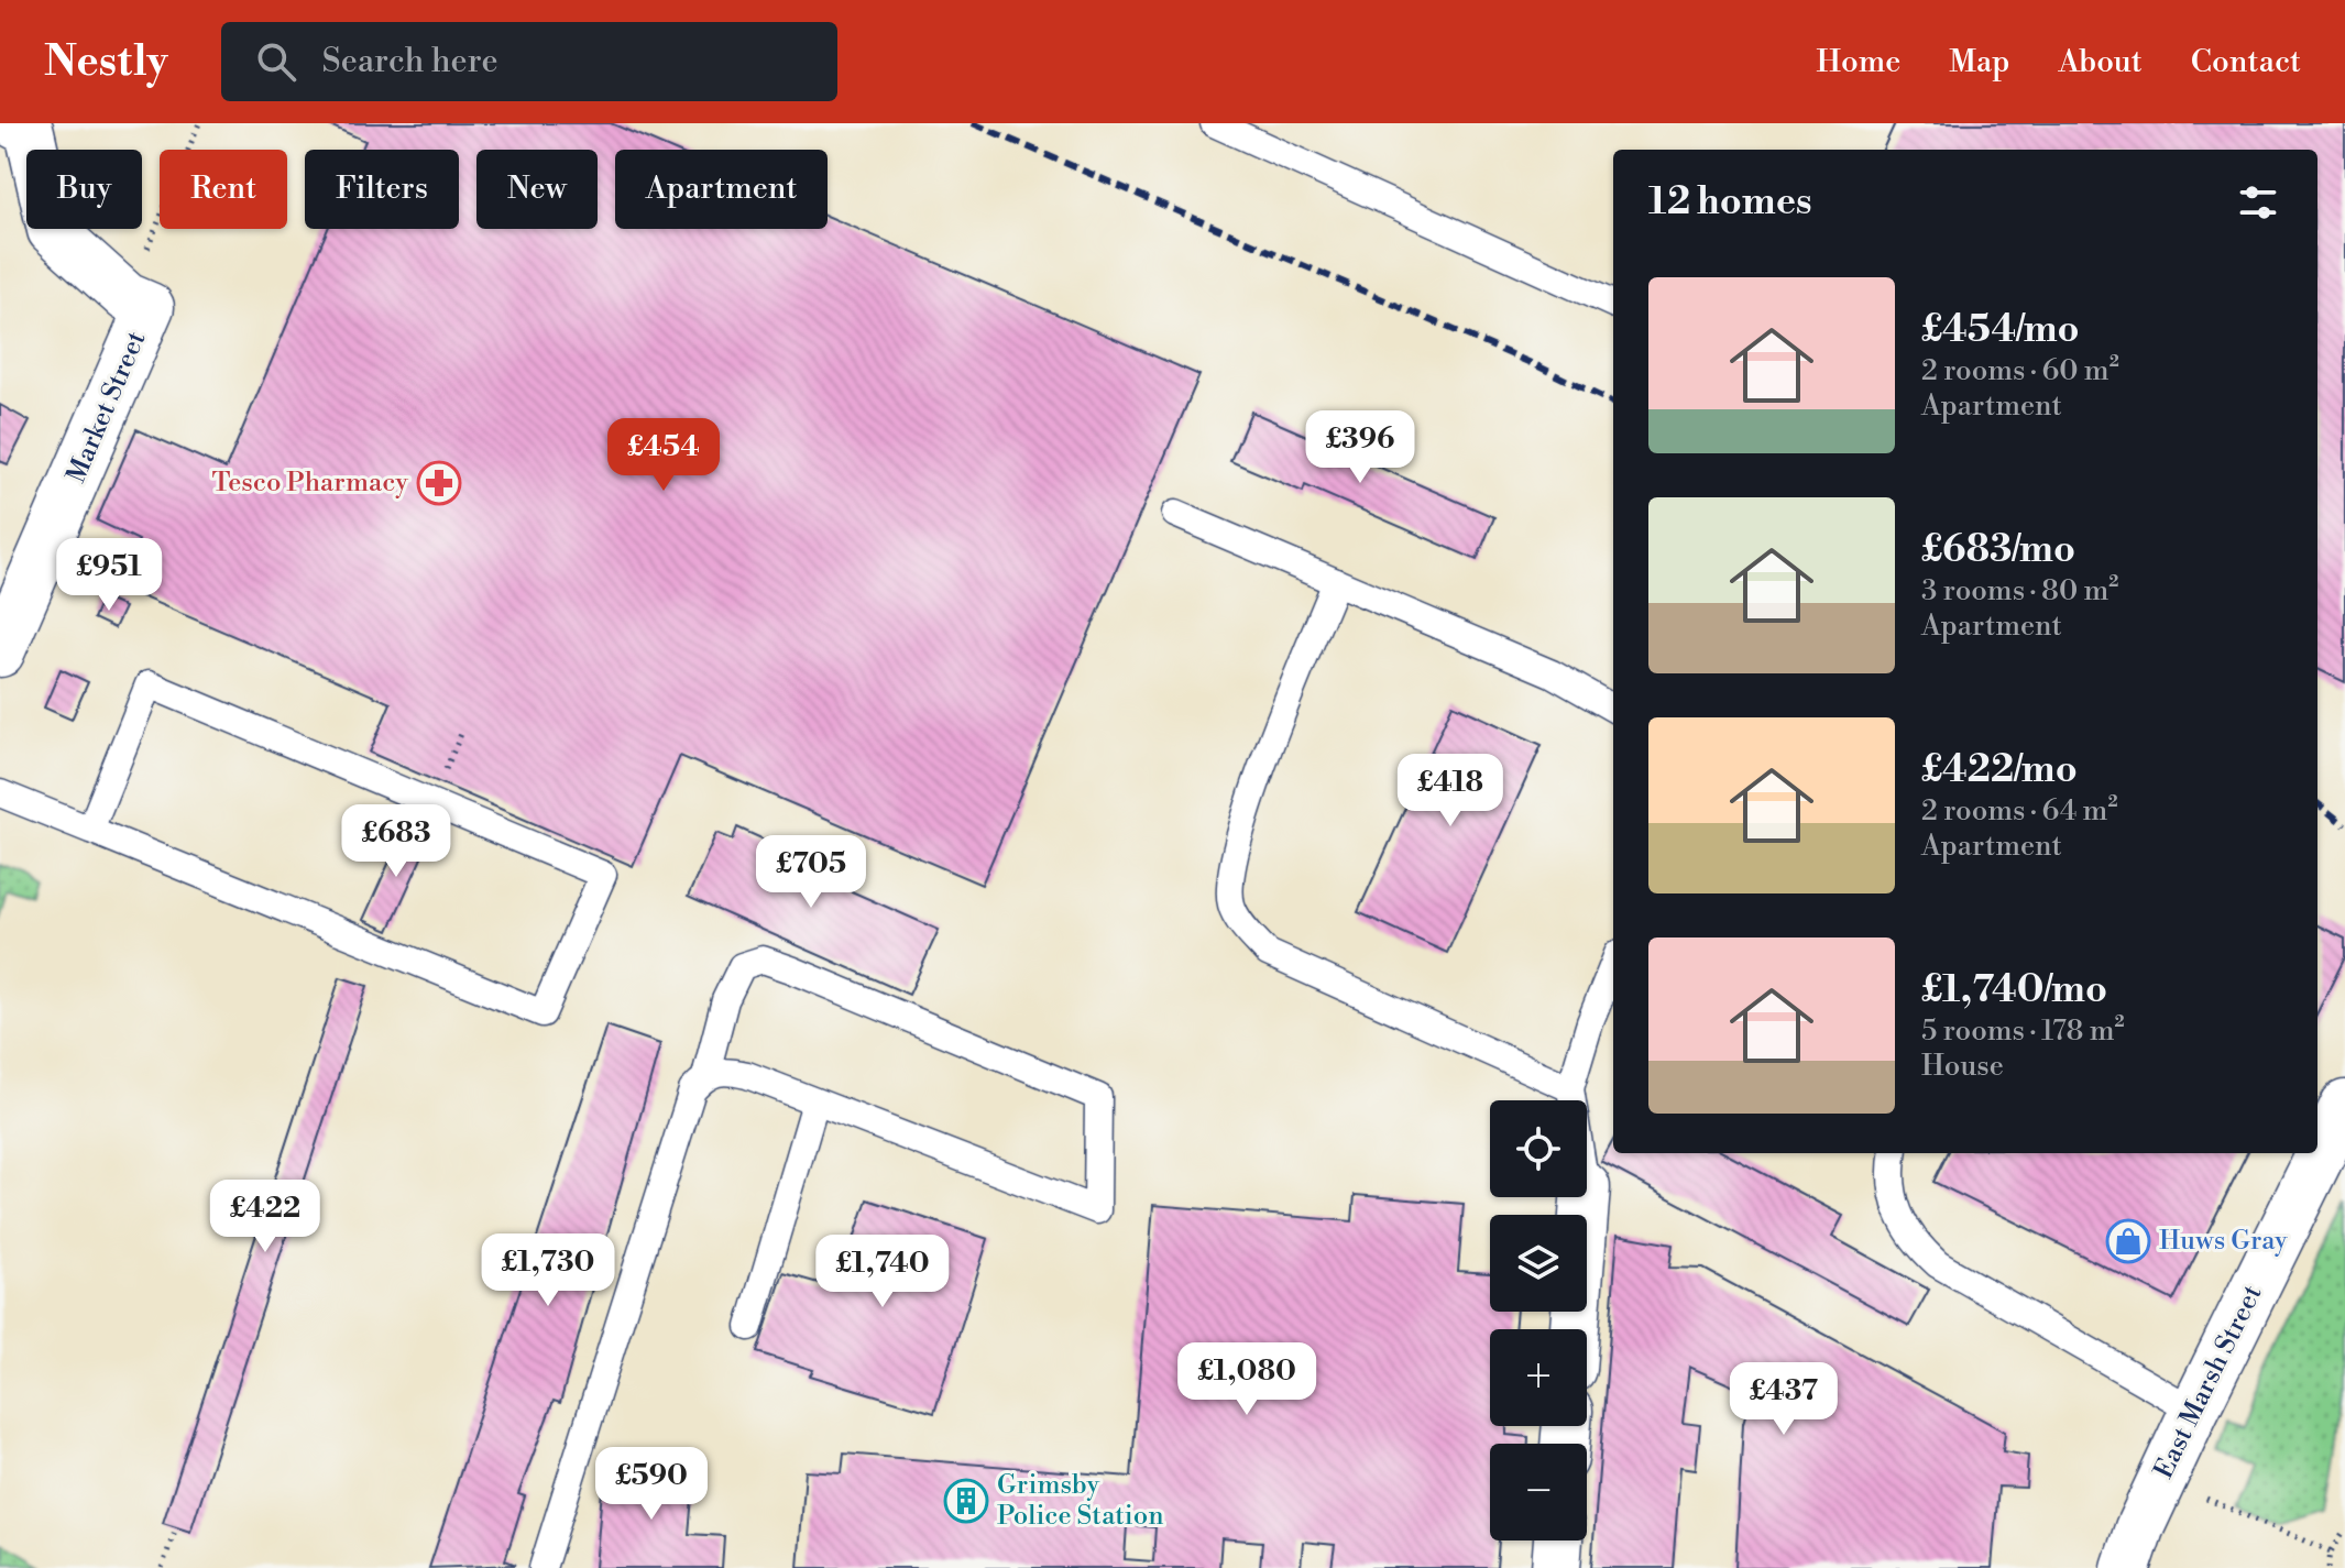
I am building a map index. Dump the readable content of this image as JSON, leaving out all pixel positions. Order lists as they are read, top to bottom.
{
  "streets": {
    "street": ["Market Street", "East Marsh Street"]
  },
  "places": {
    "pharmacy": ["Tesco Pharmacy"],
    "shop": ["Huws Gray"],
    "building": ["Grimsby Police Station"]
  },
  "page": {
    "header": "Nestly",
    "search": "Search here",
    "nav": [
      "Home",
      "Map",
      "About",
      "Contact"
    ],
    "chip": [
      "Buy",
      "Rent",
      "Filters",
      "New",
      "Apartment"
    ],
    "heading": "12 homes",
    "list": [
      {
        "name": "£454/mo",
        "note": "2 rooms · 60 m² · Apartment"
      },
      {
        "name": "£683/mo",
        "note": "3 rooms · 80 m² · Apartment"
      },
      {
        "name": "£422/mo",
        "note": "2 rooms · 64 m² · Apartment"
      },
      {
        "name": "£1,740/mo",
        "note": "5 rooms · 178 m² · House"
      }
    ],
    "price": [
      "£396",
      "£454",
      "£951",
      "£418",
      "£683",
      "£705",
      "£422",
      "£1,730",
      "£1,740",
      "£1,080",
      "£437",
      "£590"
    ],
    "map_buttons": ["+", "−"]
  }
}
